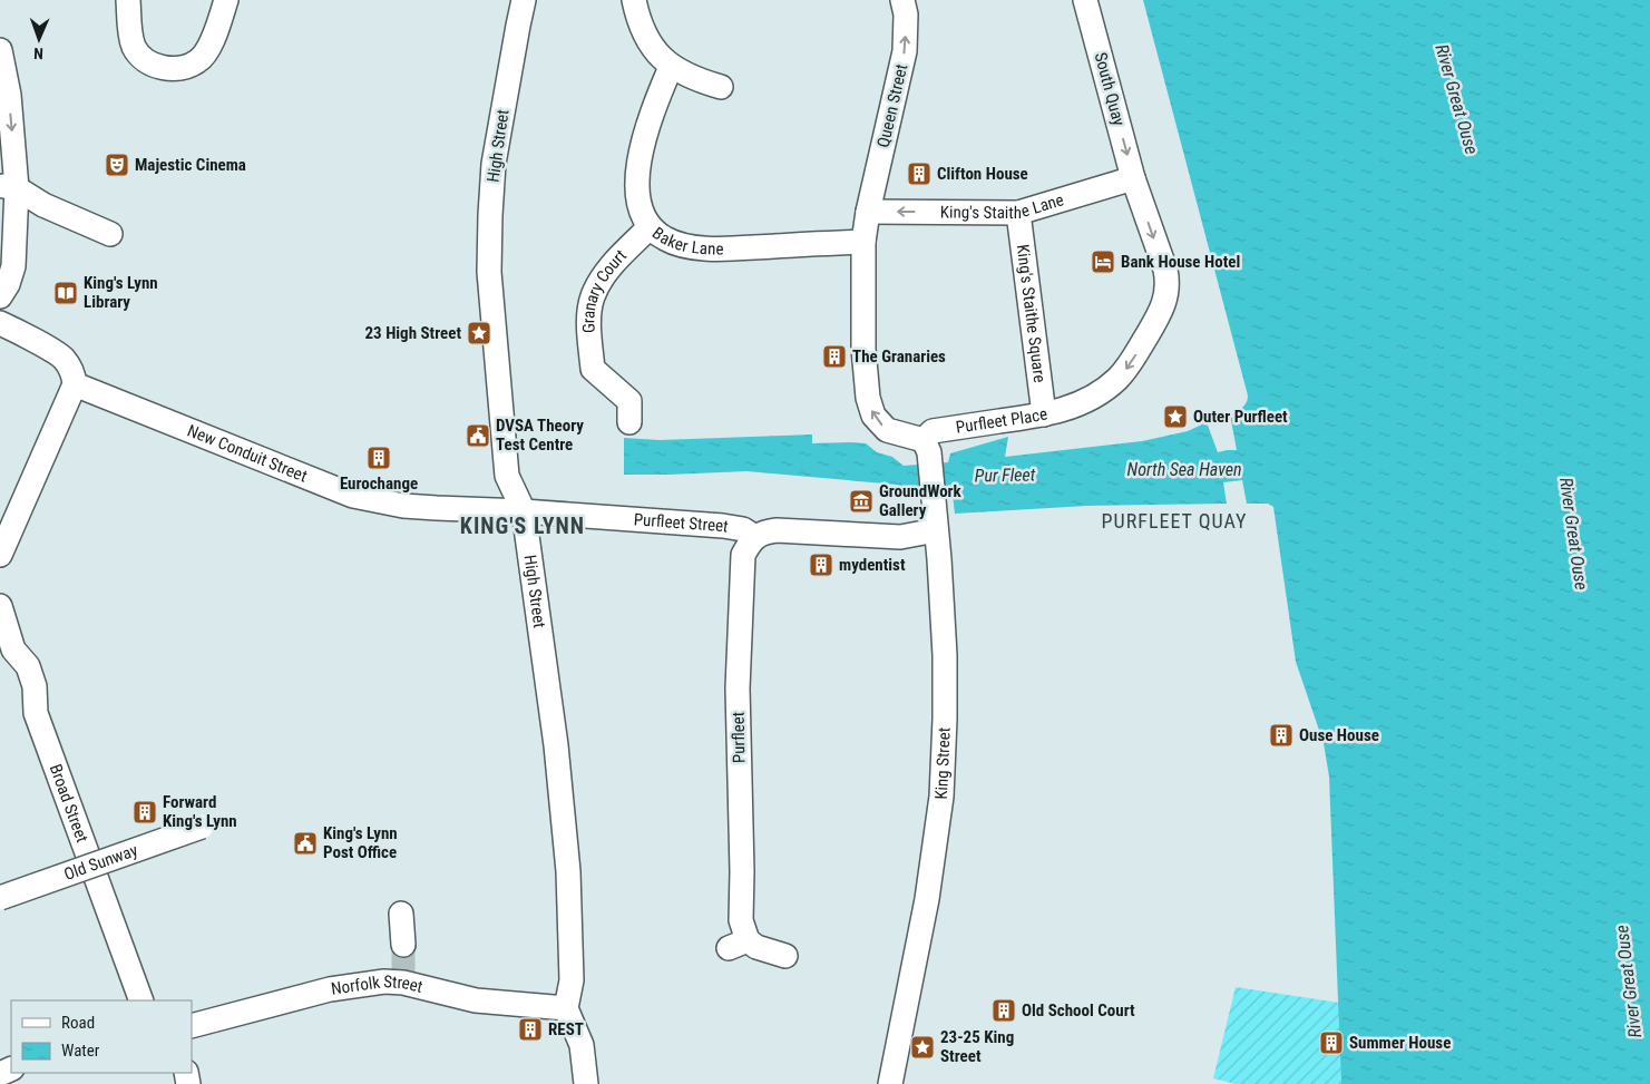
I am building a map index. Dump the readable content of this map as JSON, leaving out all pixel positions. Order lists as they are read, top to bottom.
{
  "streets": {
    "street": [
      "South Quay",
      "Queen Street",
      "High Street",
      "King's Staithe Lane",
      "Baker Lane",
      "Granary Court",
      "King's Staithe Square",
      "Purfleet Place",
      "New Conduit Street",
      "Purfleet Street",
      "Purfleet",
      "King Street",
      "Broad Street",
      "Old Sunway",
      "Norfolk Street"
    ]
  },
  "crossings": [
    ["South Quay", "King's Staithe Lane"],
    ["South Quay", "Purfleet Place"],
    ["Queen Street", "King's Staithe Lane"],
    ["High Street", "New Conduit Street"],
    ["High Street", "Purfleet Street"],
    ["High Street", "Norfolk Street"],
    ["King's Staithe Lane", "King's Staithe Square"],
    ["King's Staithe Lane", "Purfleet Place"],
    ["Baker Lane", "Granary Court"],
    ["King's Staithe Square", "Purfleet Place"],
    ["Purfleet Place", "King Street"],
    ["New Conduit Street", "Purfleet Street"],
    ["Purfleet Street", "Purfleet"]
  ],
  "one_way": [
    "South Quay",
    "Queen Street",
    "King's Staithe Lane",
    "Purfleet Place"
  ],
  "districts": ["PURFLEET QUAY", "KING'S LYNN"],
  "water": ["River Great Ouse", "North Sea Haven", "Pur Fleet"],
  "places": {
    "theatre": ["Majestic Cinema"],
    "building": [
      "Clifton House",
      "The Granaries",
      "Eurochange",
      "mydentist",
      "Ouse House",
      "Forward King's Lynn",
      "Old School Court",
      "REST",
      "Summer House"
    ],
    "hotel": ["Bank House Hotel"],
    "library": ["King's Lynn Library"],
    "place": ["23 High Street", "Outer Purfleet", "23-25 King Street"],
    "public building": ["DVSA Theory Test Centre", "King's Lynn Post Office"],
    "museum": ["GroundWork Gallery"]
  },
  "legend": ["Road", "Water"],
  "north": "bottom"
}
